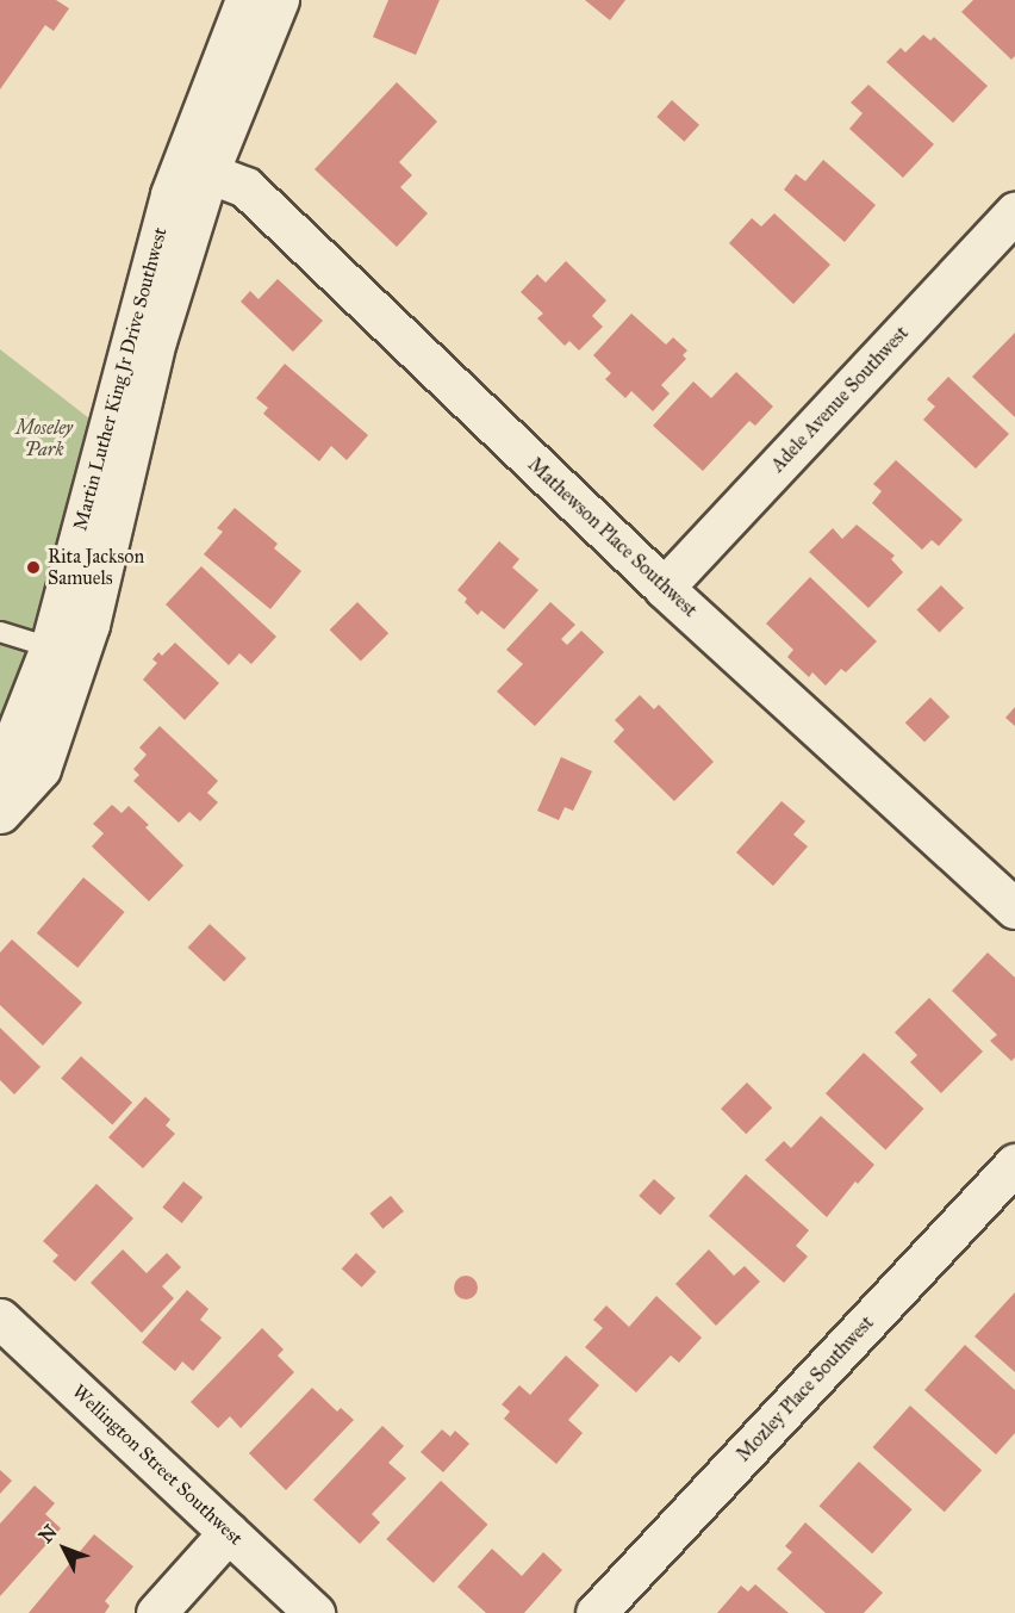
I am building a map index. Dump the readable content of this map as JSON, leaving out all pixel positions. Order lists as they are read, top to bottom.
{
  "streets": {
    "street": [
      "Martin Luther King Jr Drive Southwest",
      "Adele Avenue Southwest",
      "Mathewson Place Southwest",
      "Mozley Place Southwest",
      "Wellington Street Southwest"
    ]
  },
  "crossings": [
    ["Martin Luther King Jr Drive Southwest", "Mathewson Place Southwest"],
    ["Adele Avenue Southwest", "Mathewson Place Southwest"]
  ],
  "parks": ["Moseley Park"],
  "places": ["Rita Jackson Samuels"],
  "north": "top left"
}
